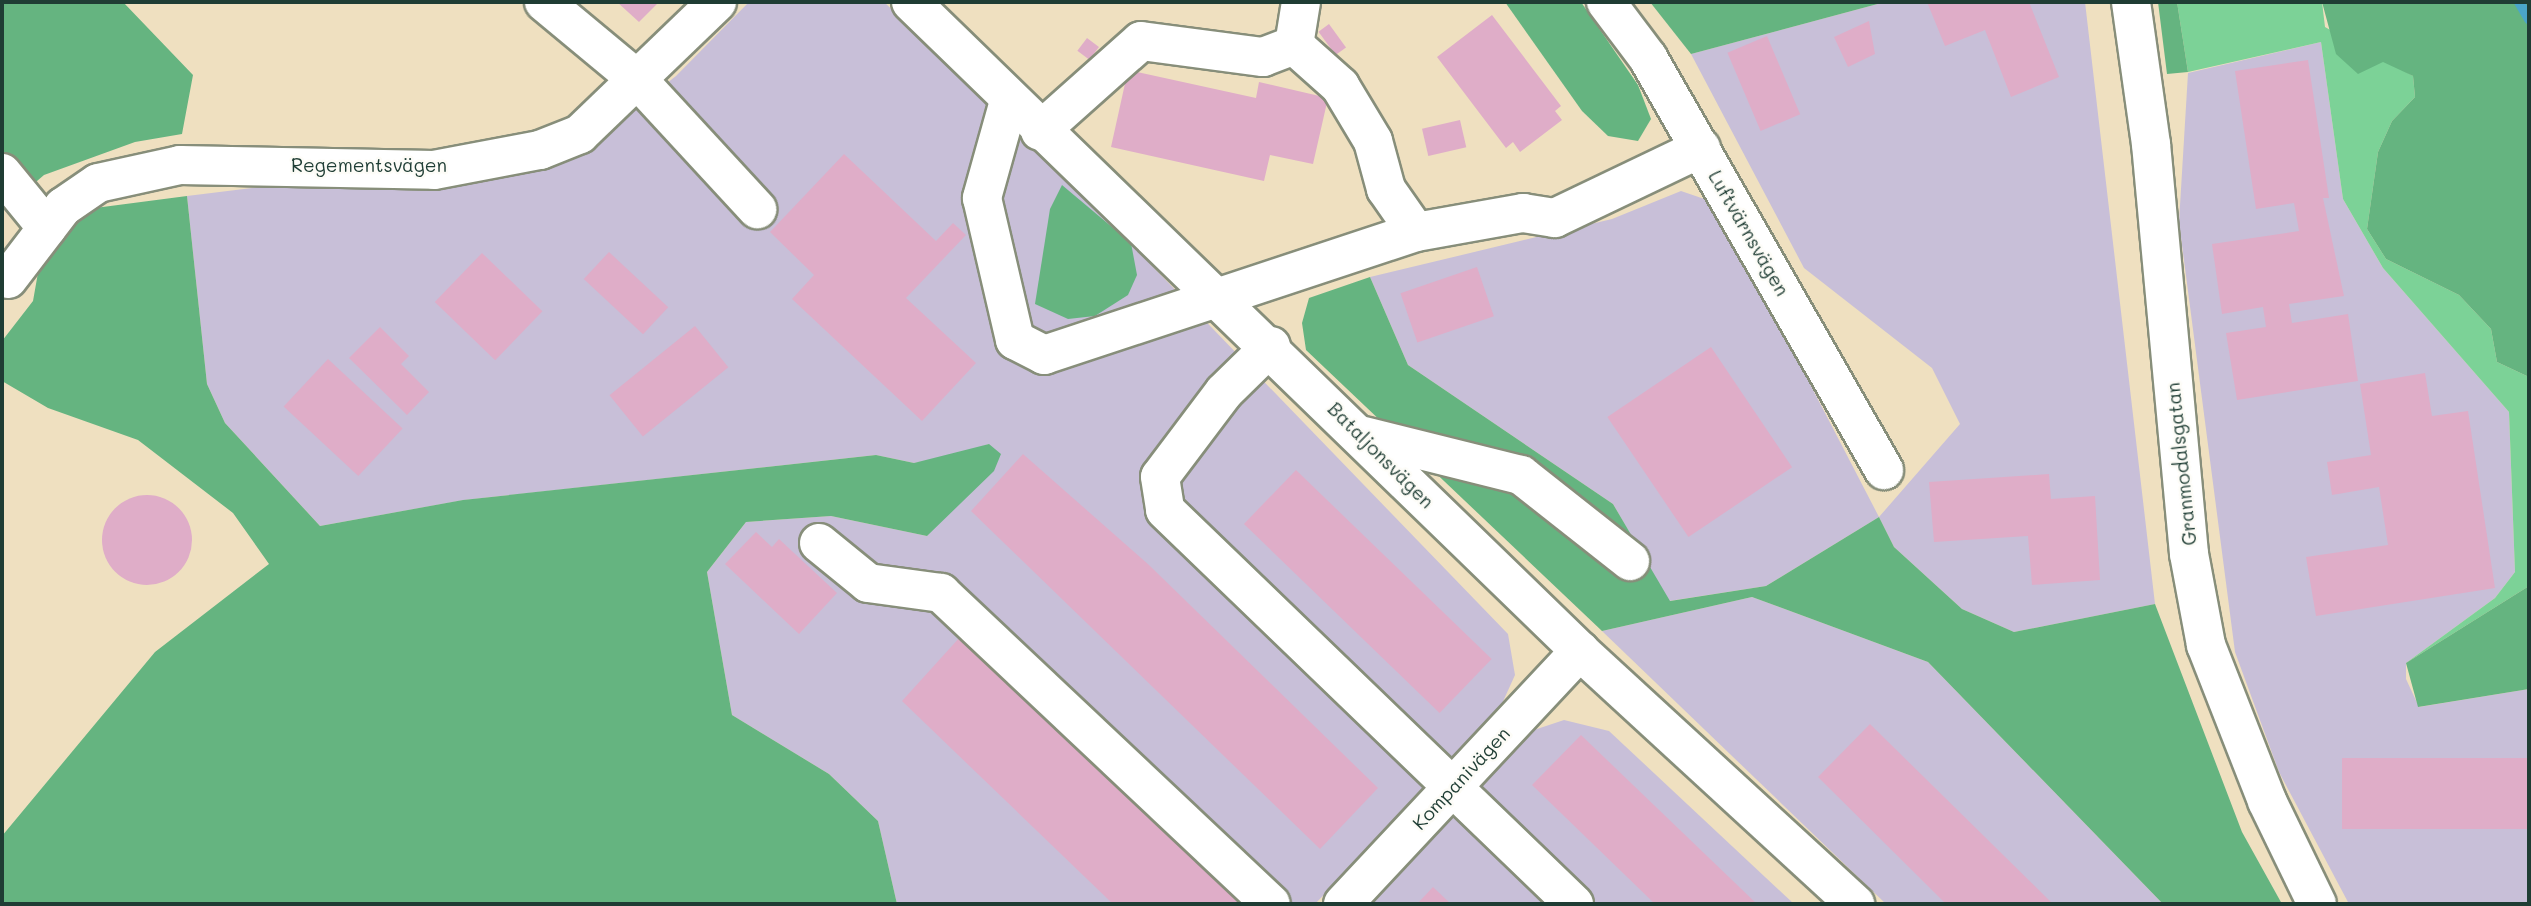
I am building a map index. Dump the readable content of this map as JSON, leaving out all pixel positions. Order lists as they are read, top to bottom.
{
  "streets": {
    "street": [
      "Regementsvägen",
      "Luftvärnsvägen",
      "Bataljonsvägen",
      "Granmodalsgatan",
      "Kompanivägen"
    ]
  },
  "crossings": [
    ["Bataljonsvägen", "Kompanivägen"]
  ]
}
